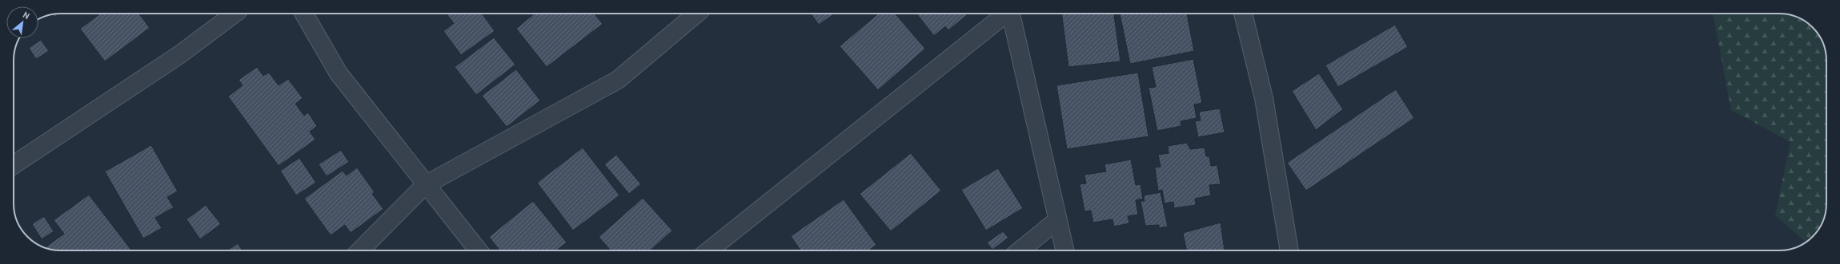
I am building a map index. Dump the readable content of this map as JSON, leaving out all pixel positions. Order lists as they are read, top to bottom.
{
  "north": "top right"
}
